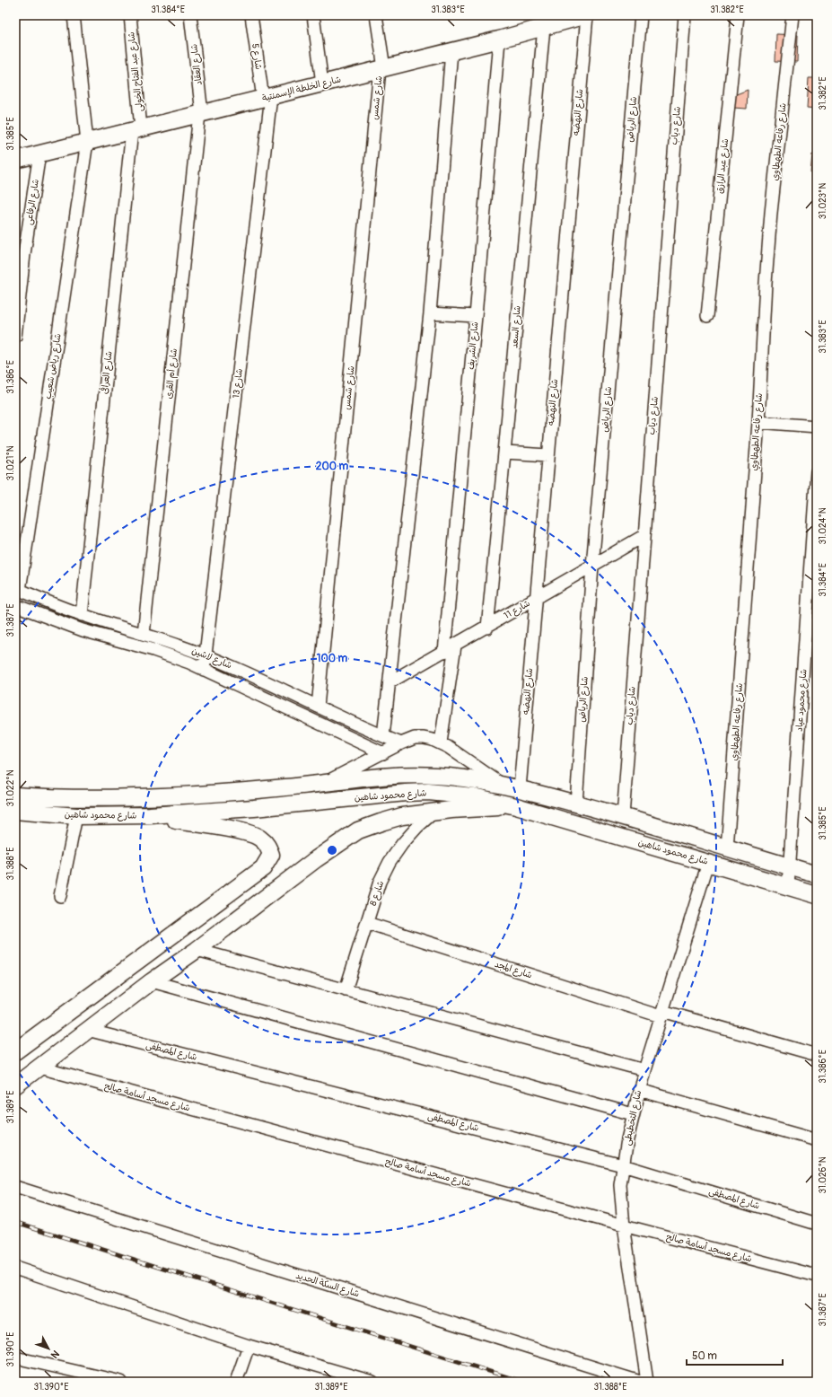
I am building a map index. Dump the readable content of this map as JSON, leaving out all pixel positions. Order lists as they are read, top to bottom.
{
  "streets": {
    "main road": ["شارع الخلطة الإسمنتية", "شارع محمود شاهين"],
    "street": [
      "شارع 5",
      "شارع العقاد",
      "شارع عبد الفتاح الخولى",
      "شارع شمس",
      "شارع النهضه",
      "شارع الرياض",
      "شارع دياب",
      "شارع رفاعه الطهطاوي",
      "شارع عبد الرازق",
      "شارع الرفاعى",
      "شارع السعد",
      "شارع الشريف",
      "شارع رياض شعيب",
      "شارع العراقى",
      "شارع أم القرى",
      "شارع 13",
      "شارع 11",
      "شارع لاشين",
      "شارع محمود عياد",
      "شارع 8",
      "شارع المجد",
      "شارع المصطفى",
      "شارع مسجد أسامة صالح",
      "شارع التخطيطى",
      "شارع السكة الحديد"
    ]
  },
  "crossings": [
    ["شارع 5", "شارع الخلطة الإسمنتية"],
    ["شارع 5", "شارع 13"],
    ["شارع العقاد", "شارع الخلطة الإسمنتية"],
    ["شارع العقاد", "شارع أم القرى"],
    ["شارع عبد الفتاح الخولى", "شارع الخلطة الإسمنتية"],
    ["شارع عبد الفتاح الخولى", "شارع العراقى"],
    ["شارع الخلطة الإسمنتية", "شارع شمس"],
    ["شارع الخلطة الإسمنتية", "شارع النهضه"],
    ["شارع الخلطة الإسمنتية", "شارع الرفاعى"],
    ["شارع الخلطة الإسمنتية", "شارع السعد"],
    ["شارع الخلطة الإسمنتية", "شارع الشريف"],
    ["شارع الخلطة الإسمنتية", "شارع رياض شعيب"],
    ["شارع الخلطة الإسمنتية", "شارع العراقى"],
    ["شارع الخلطة الإسمنتية", "شارع أم القرى"],
    ["شارع الخلطة الإسمنتية", "شارع 13"],
    ["شارع شمس", "شارع لاشين"],
    ["شارع النهضه", "شارع 11"],
    ["شارع النهضه", "شارع محمود شاهين"],
    ["شارع الرياض", "شارع 11"],
    ["شارع الرياض", "شارع محمود شاهين"],
    ["شارع دياب", "شارع 11"],
    ["شارع دياب", "شارع محمود شاهين"],
    ["شارع رفاعه الطهطاوي", "شارع محمود شاهين"],
    ["شارع السعد", "شارع 11"],
    ["شارع الشريف", "شارع 11"],
    ["شارع رياض شعيب", "شارع لاشين"],
    ["شارع العراقى", "شارع لاشين"],
    ["شارع أم القرى", "شارع لاشين"],
    ["شارع 13", "شارع لاشين"],
    ["شارع محمود عياد", "شارع محمود شاهين"],
    ["شارع محمود شاهين", "شارع التخطيطى"],
    ["شارع 8", "شارع المجد"],
    ["شارع المجد", "شارع التخطيطى"],
    ["شارع المصطفى", "شارع التخطيطى"],
    ["شارع مسجد أسامة صالح", "شارع التخطيطى"]
  ],
  "scale_bar": "50 m",
  "north": "bottom right",
  "coordinates": [
    "31.384°E",
    "31.383°E",
    "31.382°E",
    "31.385°E",
    "31.023°N",
    "31.386°E",
    "31.021°N",
    "31.024°N",
    "31.387°E",
    "31.022°N",
    "31.388°E",
    "31.389°E",
    "31.026°N",
    "31.390°E"
  ],
  "rings": ["200 m", "100 m"]
}
